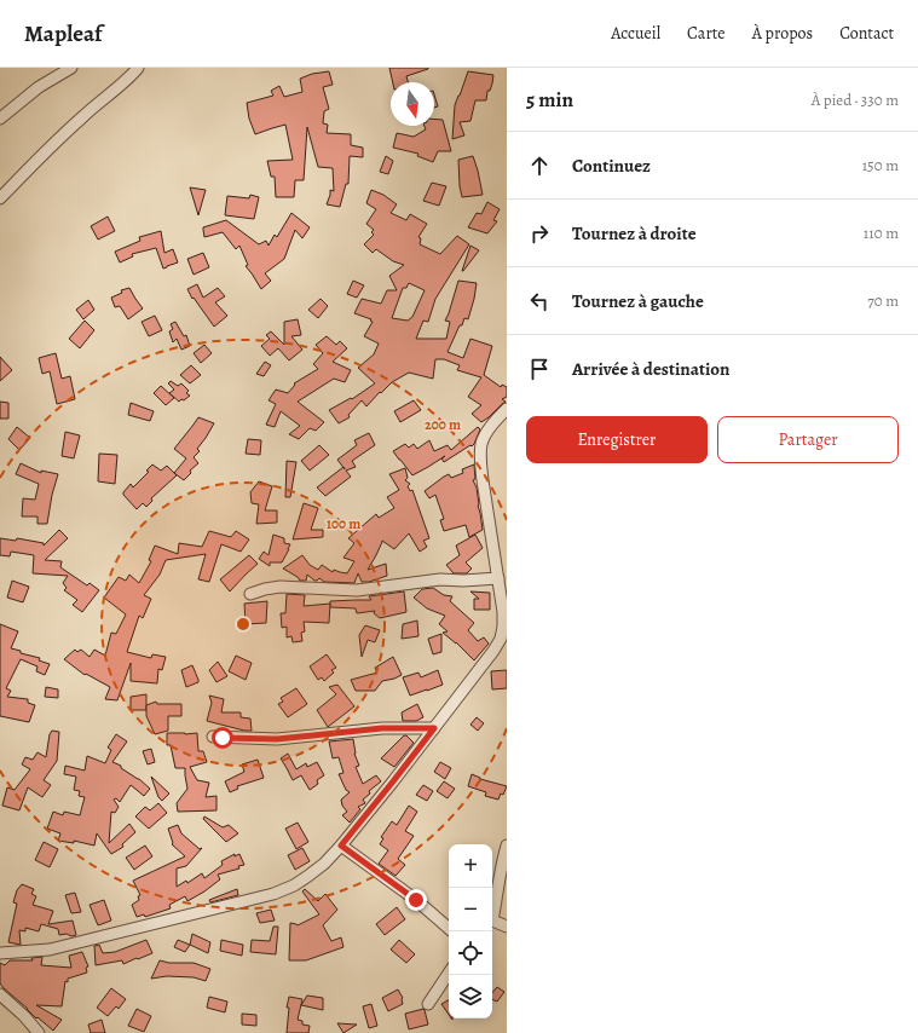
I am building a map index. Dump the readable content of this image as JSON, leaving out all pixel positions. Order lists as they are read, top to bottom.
{
  "north": "bottom",
  "page": {
    "header": "Mapleaf",
    "nav": [
      "Accueil",
      "Carte",
      "À propos",
      "Contact"
    ],
    "heading": ["5 min", "À pied · 330 m"],
    "list": [
      ["Continuez", "150 m"],
      ["Tournez à droite", "110 m"],
      ["Tournez à gauche", "70 m"],
      "Arrivée à destination"
    ],
    "buttons": ["Enregistrer", "Partager"],
    "map_buttons": ["+", "−"]
  },
  "rings": ["200 m", "100 m"]
}
